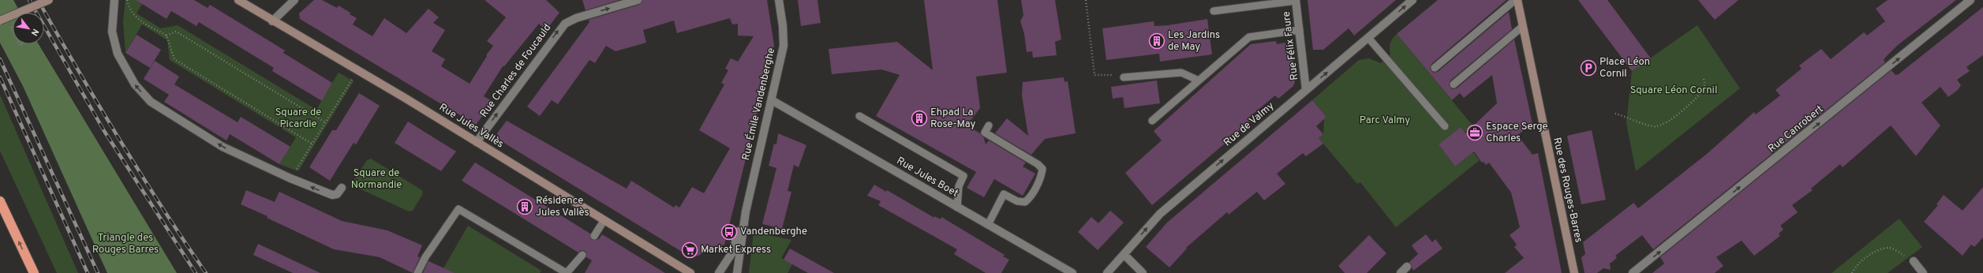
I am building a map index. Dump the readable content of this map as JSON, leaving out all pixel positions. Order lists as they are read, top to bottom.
{
  "streets": {
    "street": [
      "Rue Félix Faure",
      "Rue Charles de Foucauld",
      "Rue Émile Vandenberghe",
      "Rue de Valmy",
      "Rue Jules Vallès",
      "Rue Canrobert",
      "Rue Jules Boet",
      "Rue des Rouges-Barres"
    ]
  },
  "crossings": [
    ["Rue Félix Faure", "Rue de Valmy"],
    ["Rue Charles de Foucauld", "Rue Jules Vallès"],
    ["Rue Émile Vandenberghe", "Rue Jules Boet"]
  ],
  "one_way": ["Rue Charles de Foucauld", "Rue de Valmy", "Rue Canrobert"],
  "parks": [
    "Square Léon Cornil",
    "Square de Picardie",
    "Parc Valmy",
    "Square de Normandie",
    "Triangle des Rouges Barres"
  ],
  "places": {
    "building": ["Les Jardins de May", "Ehpad La Rose-May", "Résidence Jules Vallès"],
    "parking": ["Place Léon Cornil"],
    "office": ["Espace Serge Charles"],
    "bus stop": ["Vandenberghe"],
    "supermarket": ["Market Express"]
  },
  "north": "bottom right"
}
